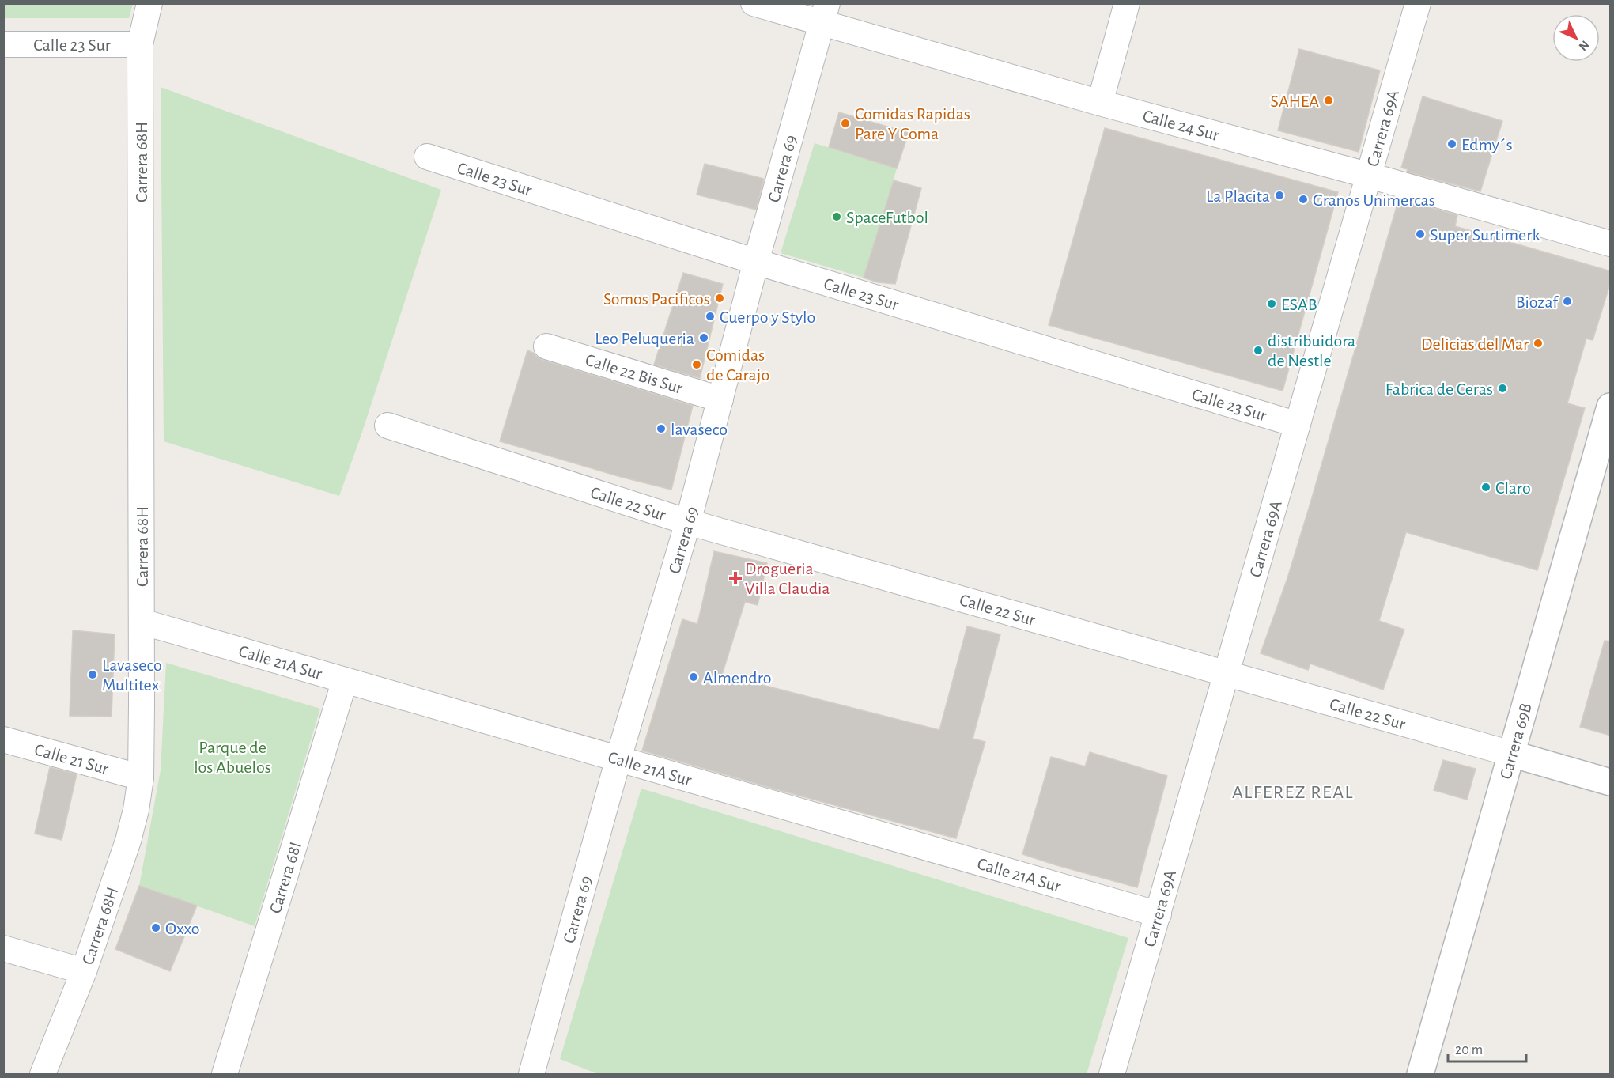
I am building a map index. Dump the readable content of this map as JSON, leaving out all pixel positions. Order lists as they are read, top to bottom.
{
  "streets": {
    "street": [
      "Calle 23 Sur",
      "Calle 24 Sur",
      "Carrera 69A",
      "Carrera 68H",
      "Carrera 69",
      "Calle 22 Bis Sur",
      "Calle 22 Sur",
      "Calle 21A Sur",
      "Carrera 69B",
      "Calle 21 Sur",
      "Carrera 68I"
    ]
  },
  "crossings": [
    ["Calle 23 Sur", "Carrera 69A"],
    ["Calle 23 Sur", "Carrera 68H"],
    ["Calle 23 Sur", "Carrera 69"],
    ["Calle 24 Sur", "Carrera 69A"],
    ["Calle 24 Sur", "Carrera 69"],
    ["Carrera 69A", "Calle 22 Sur"],
    ["Carrera 69A", "Calle 21A Sur"],
    ["Carrera 68H", "Calle 21A Sur"],
    ["Carrera 68H", "Calle 21 Sur"],
    ["Carrera 69", "Calle 22 Bis Sur"],
    ["Carrera 69", "Calle 22 Sur"],
    ["Carrera 69", "Calle 21A Sur"],
    ["Calle 22 Sur", "Carrera 69B"],
    ["Calle 21A Sur", "Carrera 68I"]
  ],
  "districts": ["ALFEREZ REAL"],
  "parks": ["Parque de los Abuelos"],
  "places": {
    "other": [
      "SAHEA",
      "Comidas Rapidas Pare Y Coma",
      "Edmy´s",
      "La Placita",
      "Granos Unimercas",
      "SpaceFutbol",
      "Super Surtimerk",
      "Somos Pacificos",
      "Biozaf",
      "ESAB",
      "Cuerpo y Stylo",
      "Leo Peluqueria",
      "Delicias del Mar",
      "distribuidora de Nestle",
      "Comidas de Carajo",
      "Fabrica de Ceras",
      "lavaseco",
      "Claro",
      "Lavaseco Multitex",
      "Almendro",
      "Oxxo"
    ],
    "health": ["Drogueria Villa Claudia"]
  },
  "scale_bar": "20 m",
  "north": "bottom right"
}
